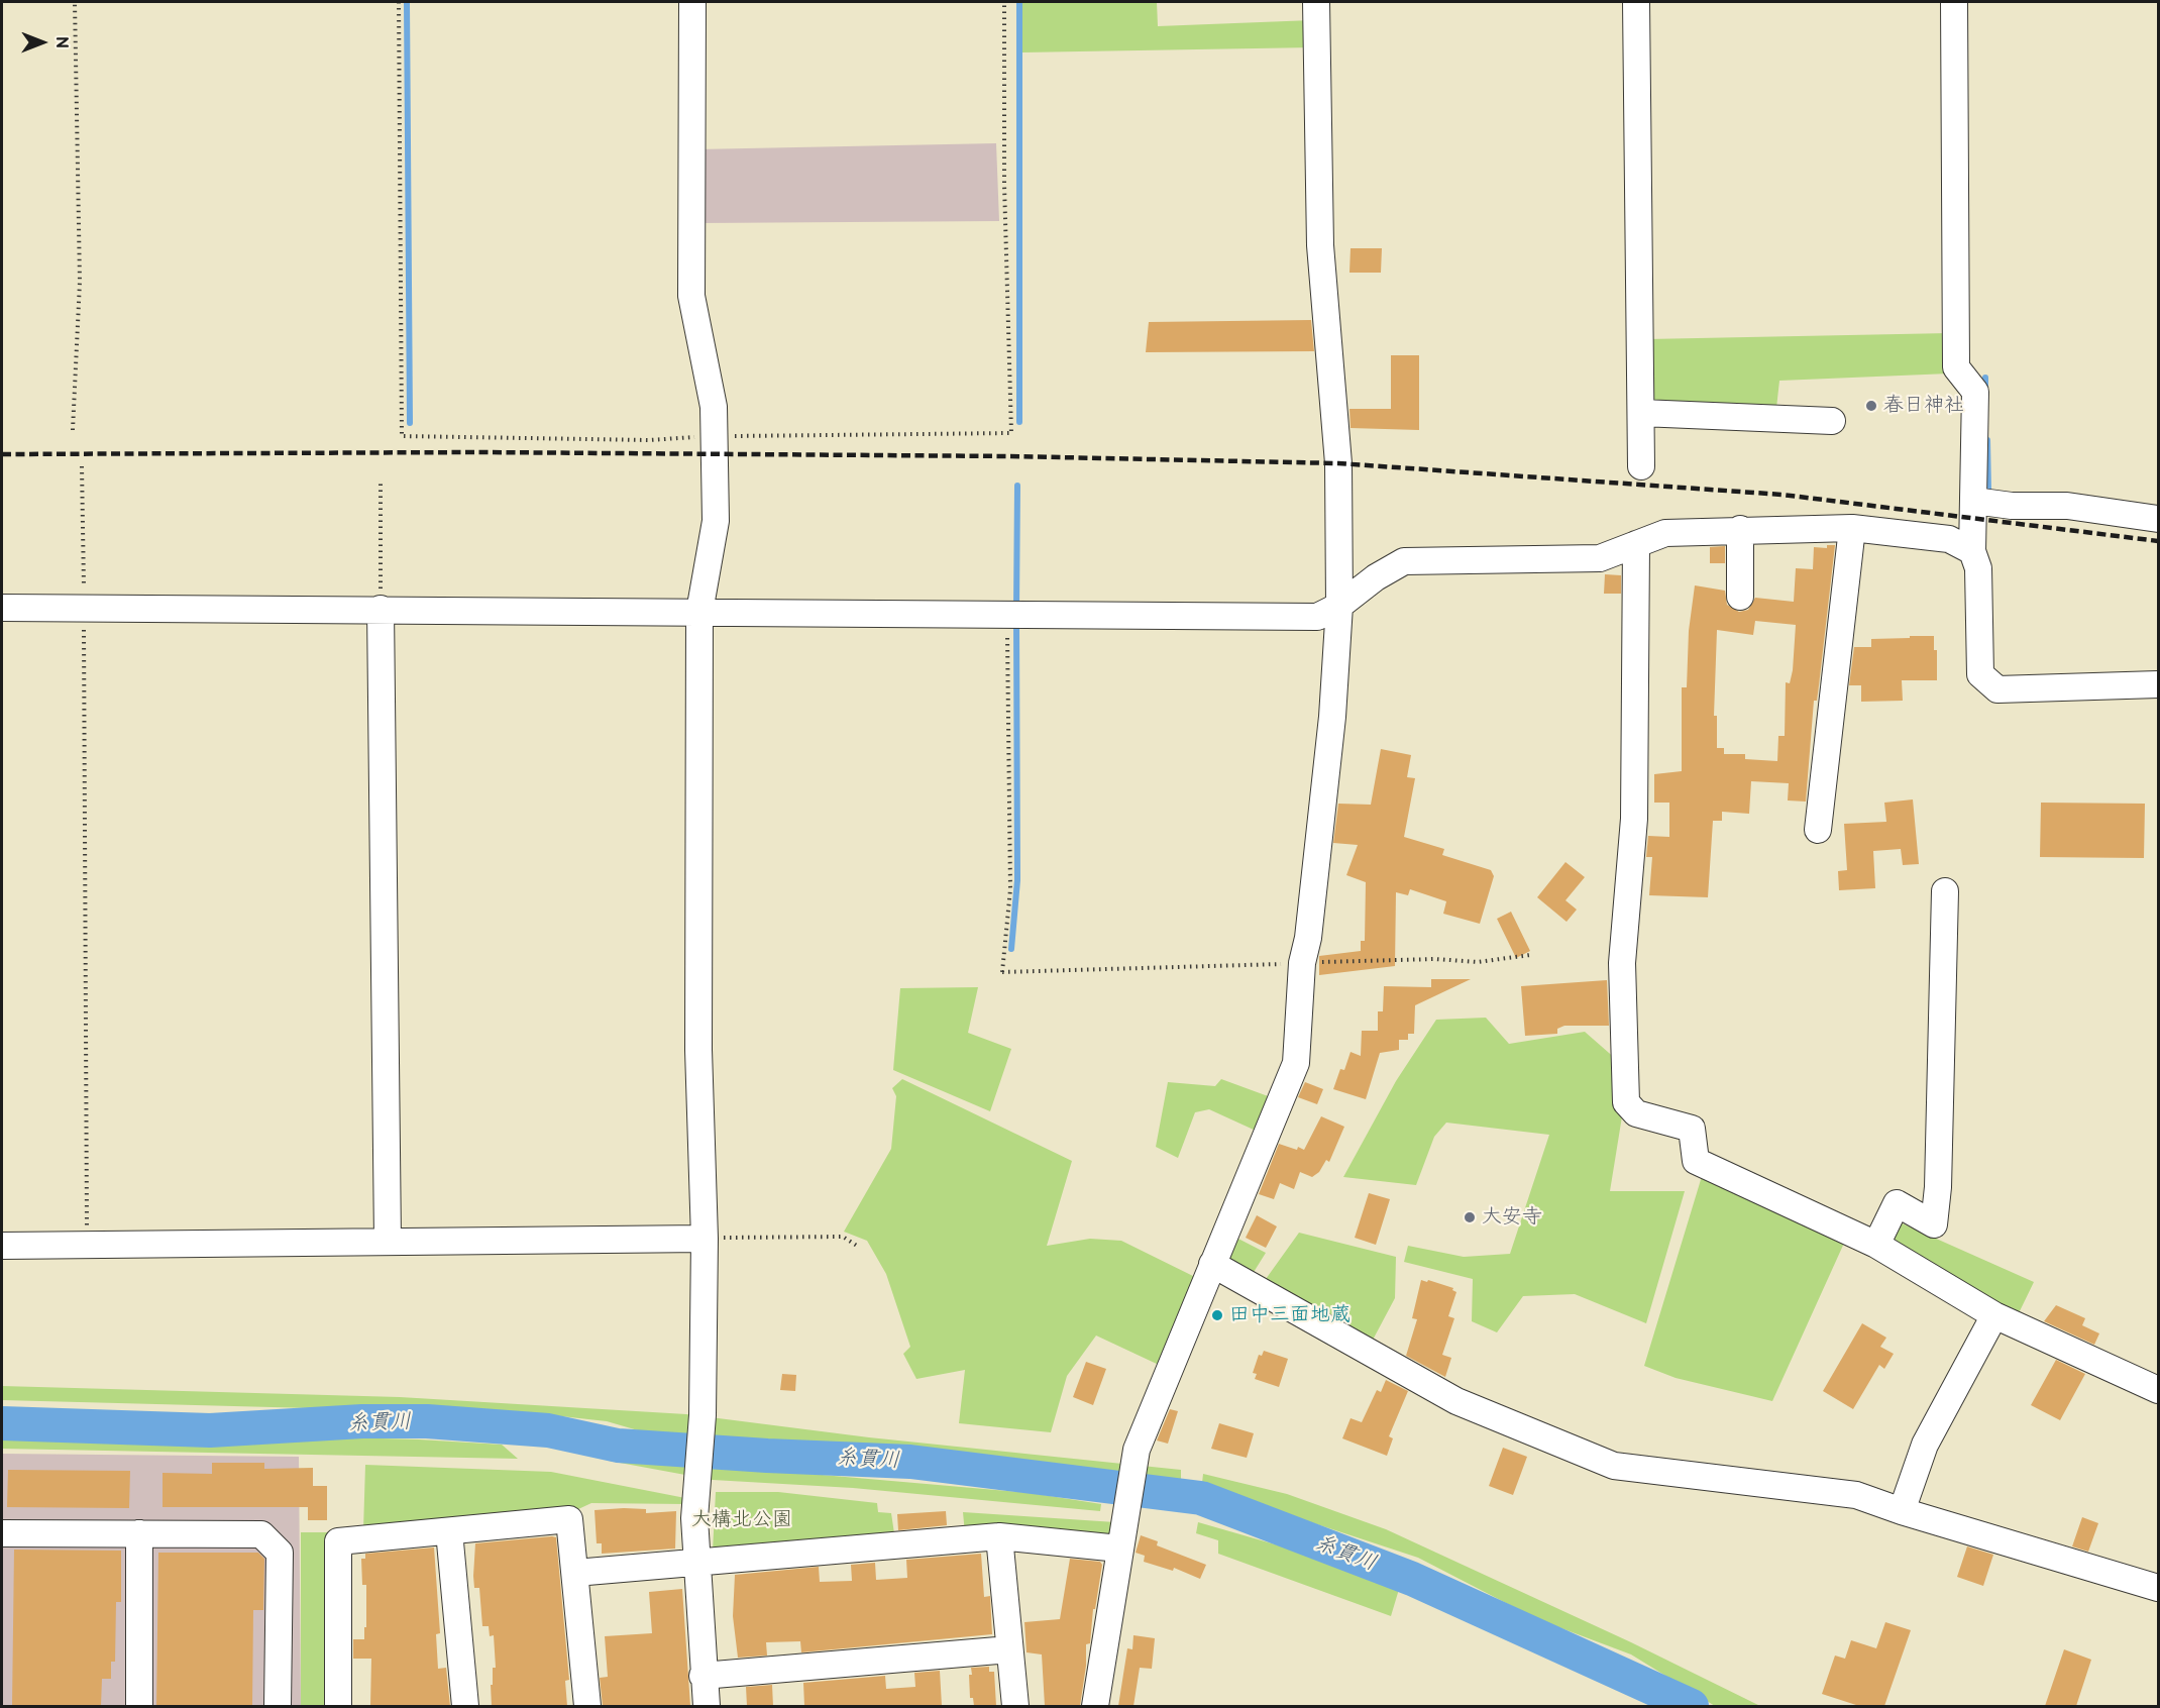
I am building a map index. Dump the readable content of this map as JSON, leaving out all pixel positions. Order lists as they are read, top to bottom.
{
  "water": ["糸貫川"],
  "parks": ["大構北公園"],
  "places": ["春日神社", "大安寺", "田中三面地蔵"],
  "north": "right"
}
